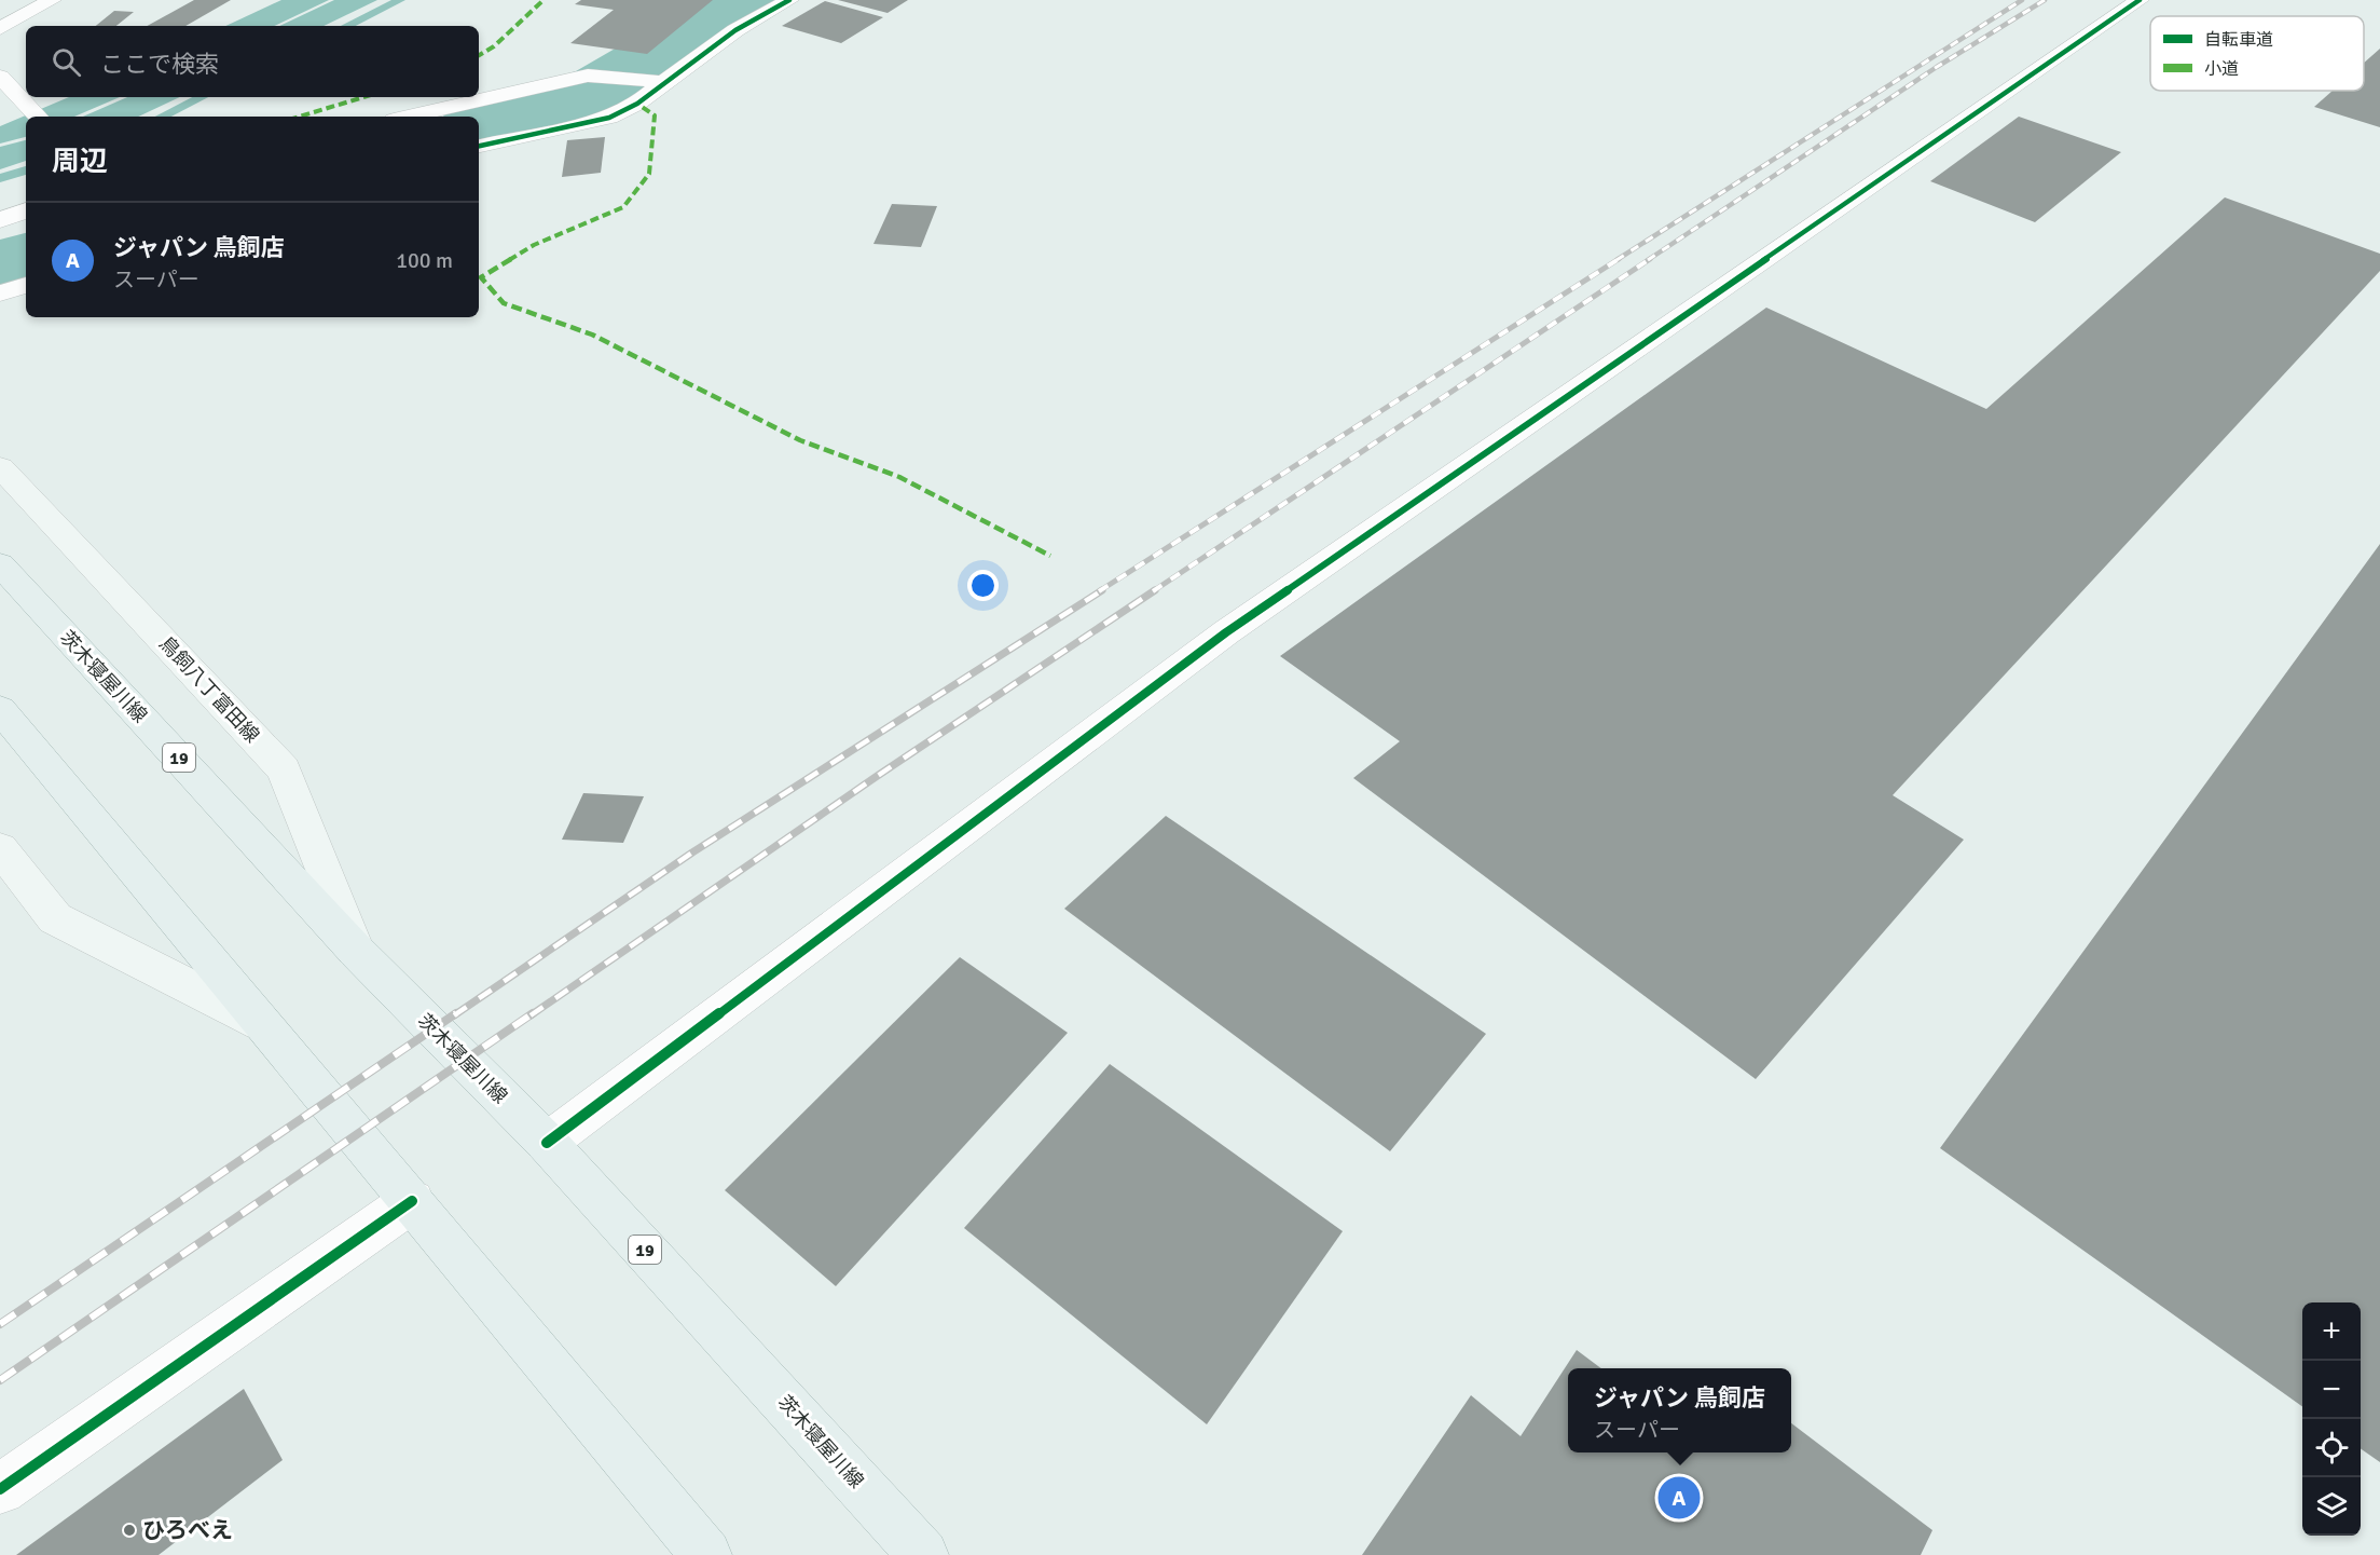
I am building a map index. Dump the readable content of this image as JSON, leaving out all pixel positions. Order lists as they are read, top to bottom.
{
  "streets": {
    "main road": ["茨木寝屋川線", "鳥飼八丁富田線", "19"]
  },
  "crossings": [
    ["茨木寝屋川線", "鳥飼八丁富田線"]
  ],
  "places": ["ひろべえ"],
  "legend": ["自転車道", "小道"],
  "page": {
    "search": "ここで検索",
    "heading": "周辺",
    "list": [
      {
        "mark": "A",
        "name": "ジャパン 鳥飼店",
        "note": "スーパー",
        "value": "100 m"
      }
    ],
    "map_buttons": ["+", "−"],
    "popup": ["ジャパン 鳥飼店", "スーパー"],
    "pins": "A"
  }
}
